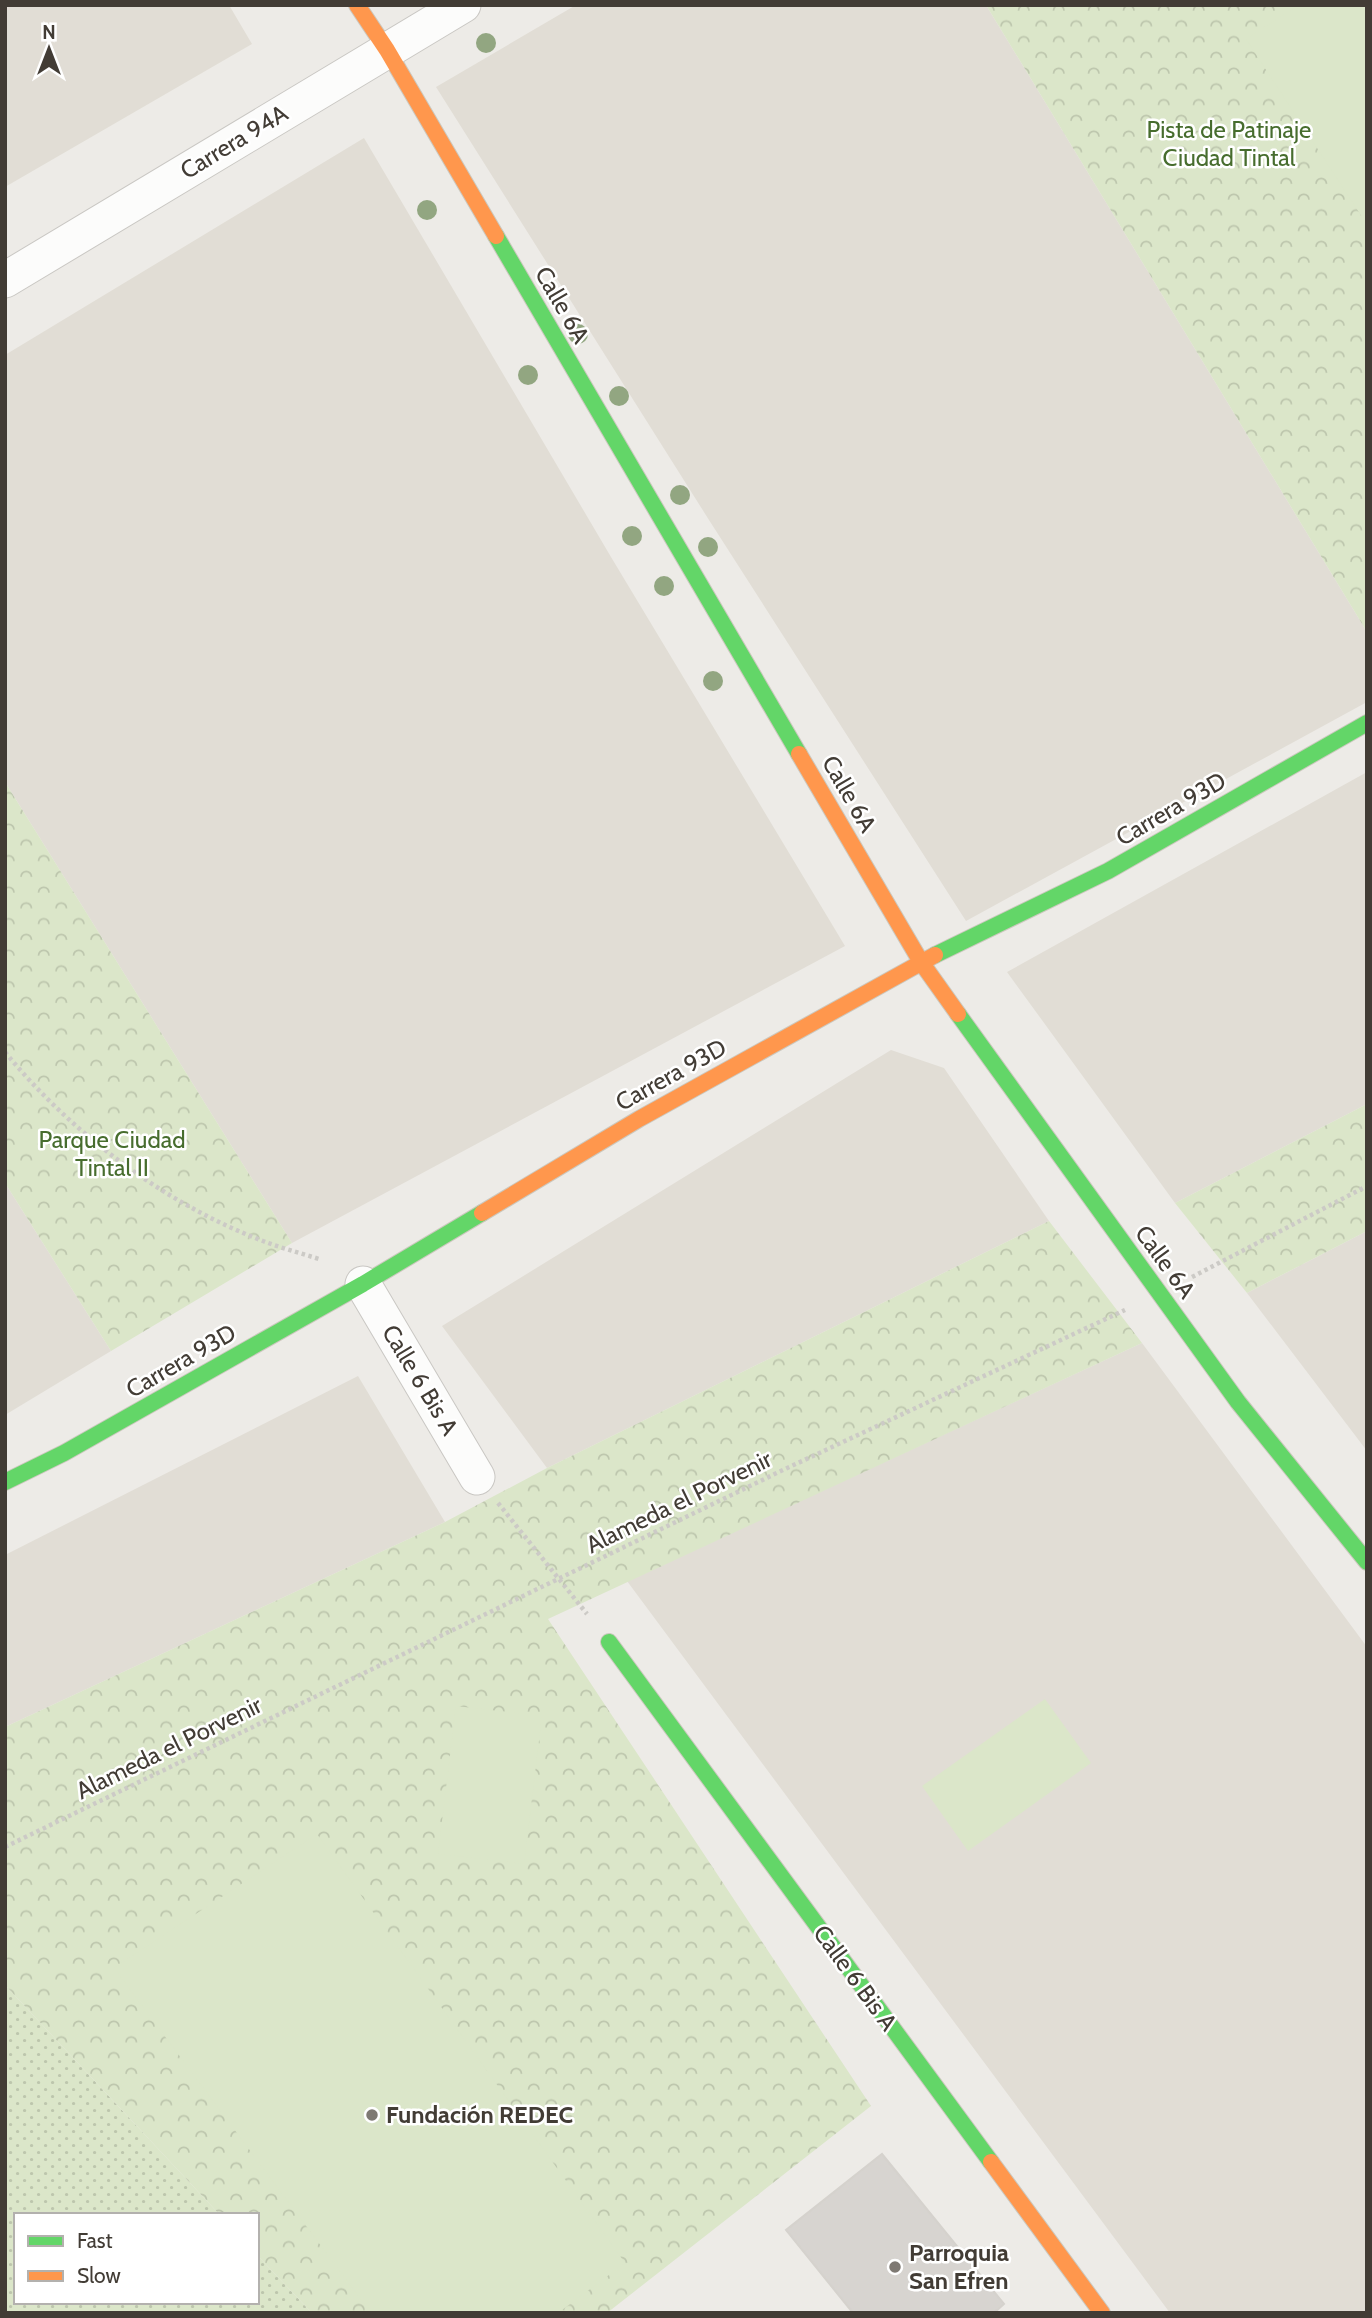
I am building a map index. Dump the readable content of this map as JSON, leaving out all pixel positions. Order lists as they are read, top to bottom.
{
  "streets": {
    "street": [
      "Carrera 94A",
      "Calle 6A",
      "Carrera 93D",
      "Calle 6 Bis A"
    ],
    "path": ["Alameda el Porvenir"]
  },
  "crossings": [
    ["Carrera 94A", "Calle 6A"],
    ["Calle 6A", "Carrera 93D"],
    ["Calle 6A", "Alameda el Porvenir"],
    ["Carrera 93D", "Calle 6 Bis A"]
  ],
  "parks": ["Pista de Patinaje Ciudad Tintal", "Parque Ciudad Tintal II"],
  "places": ["Fundación REDEC", "Parroquia San Efren"],
  "legend": ["Fast", "Slow"],
  "north": "top"
}
